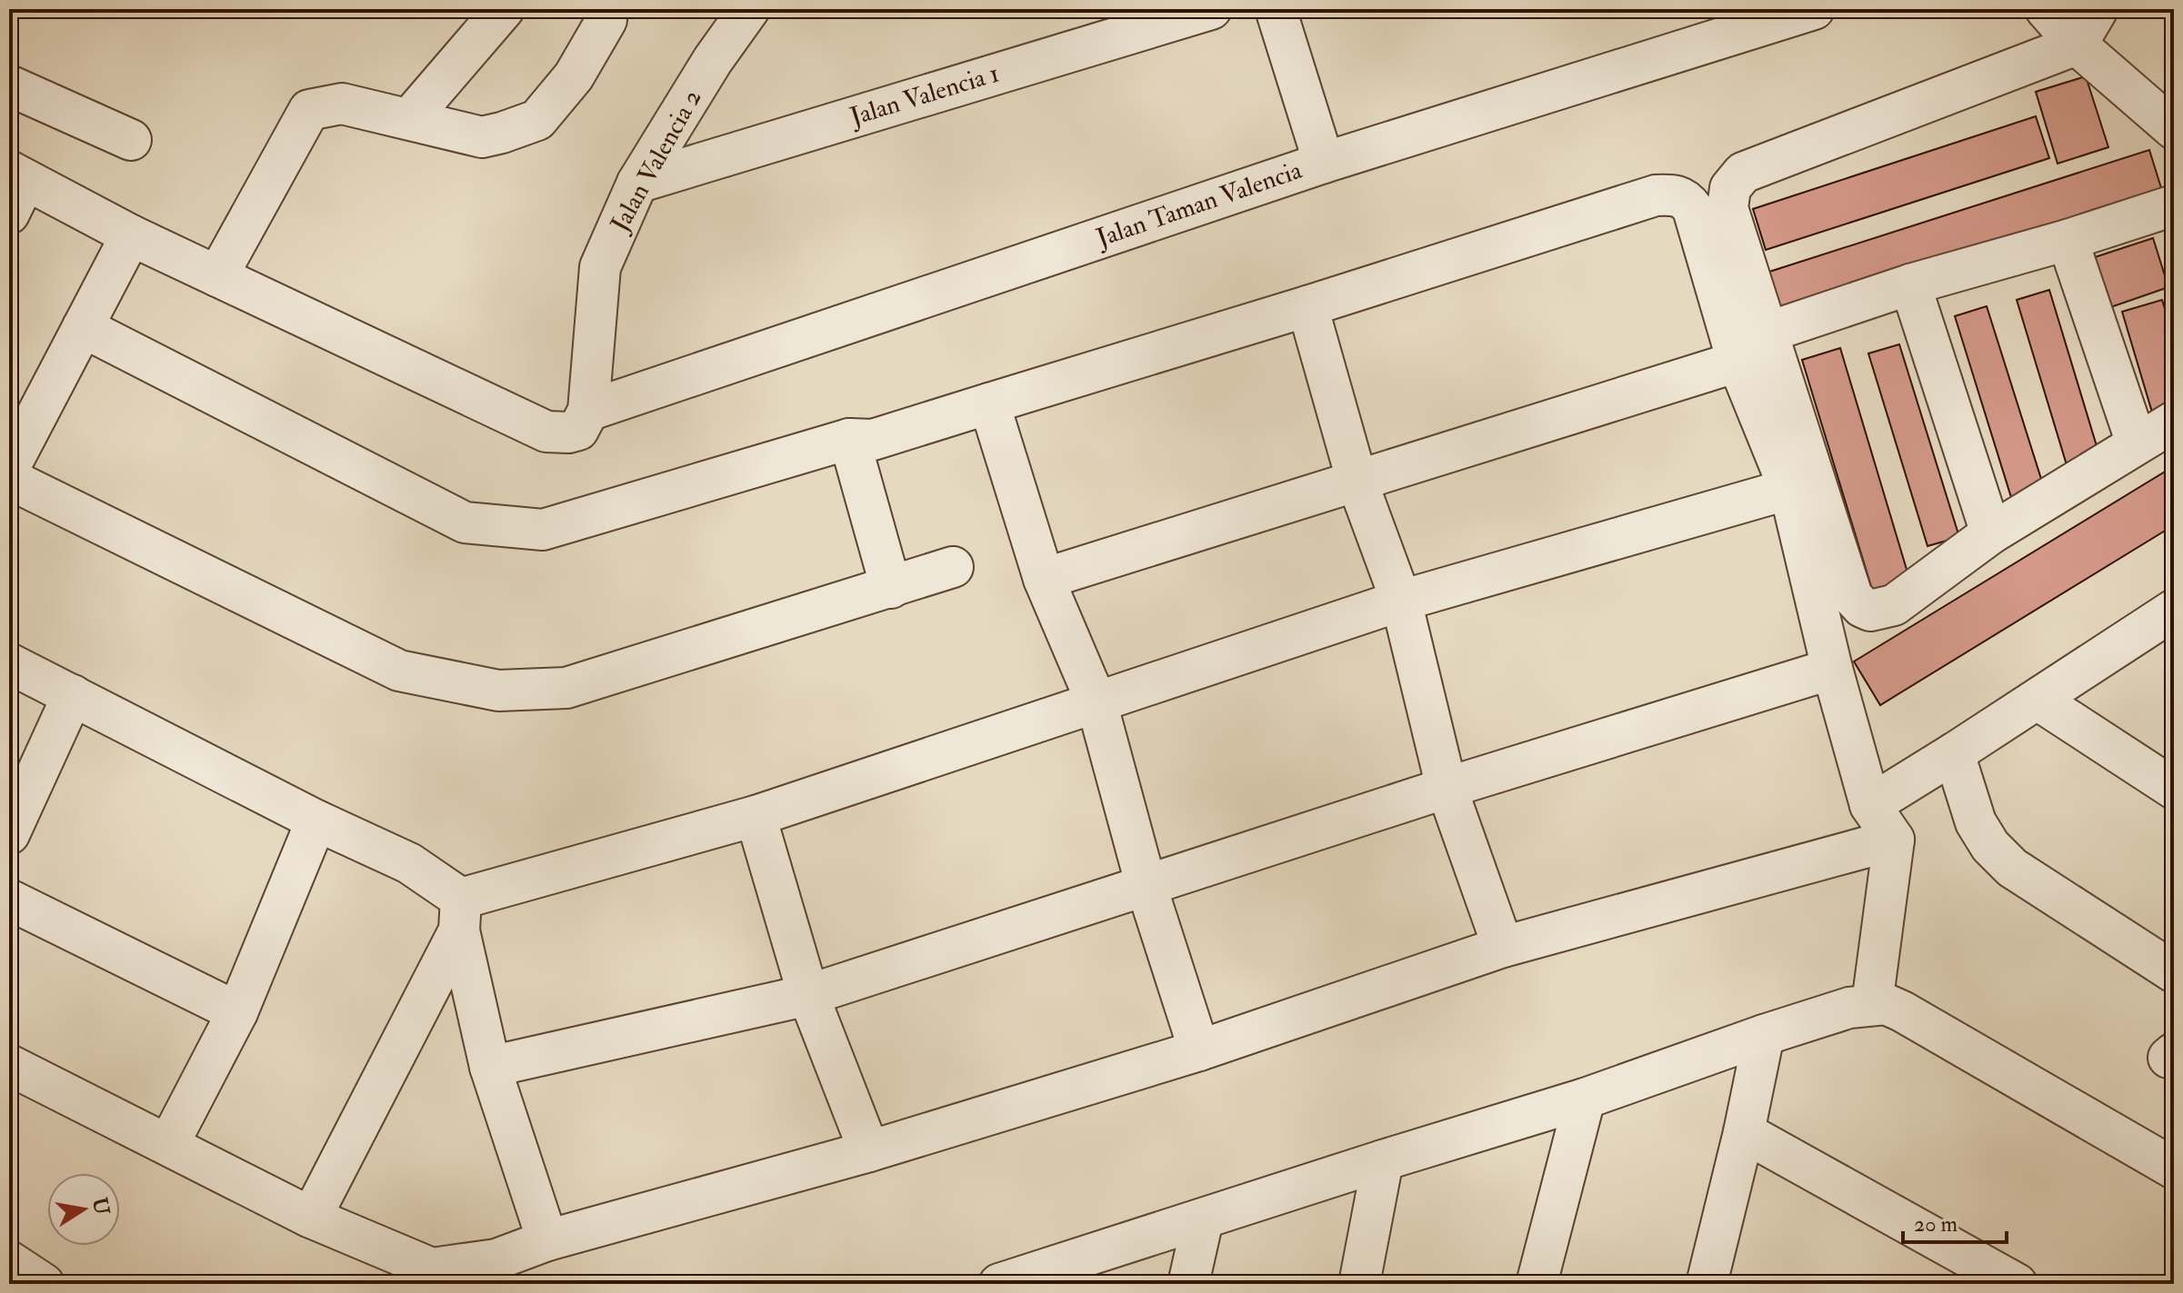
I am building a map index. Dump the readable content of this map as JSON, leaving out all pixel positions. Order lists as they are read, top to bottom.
{
  "streets": {
    "street": ["Jalan Valencia 1", "Jalan Valencia 2", "Jalan Taman Valencia"]
  },
  "crossings": [
    ["Jalan Valencia 1", "Jalan Valencia 2"],
    ["Jalan Valencia 2", "Jalan Taman Valencia"]
  ],
  "scale_bar": "20 m",
  "north": "right"
}
